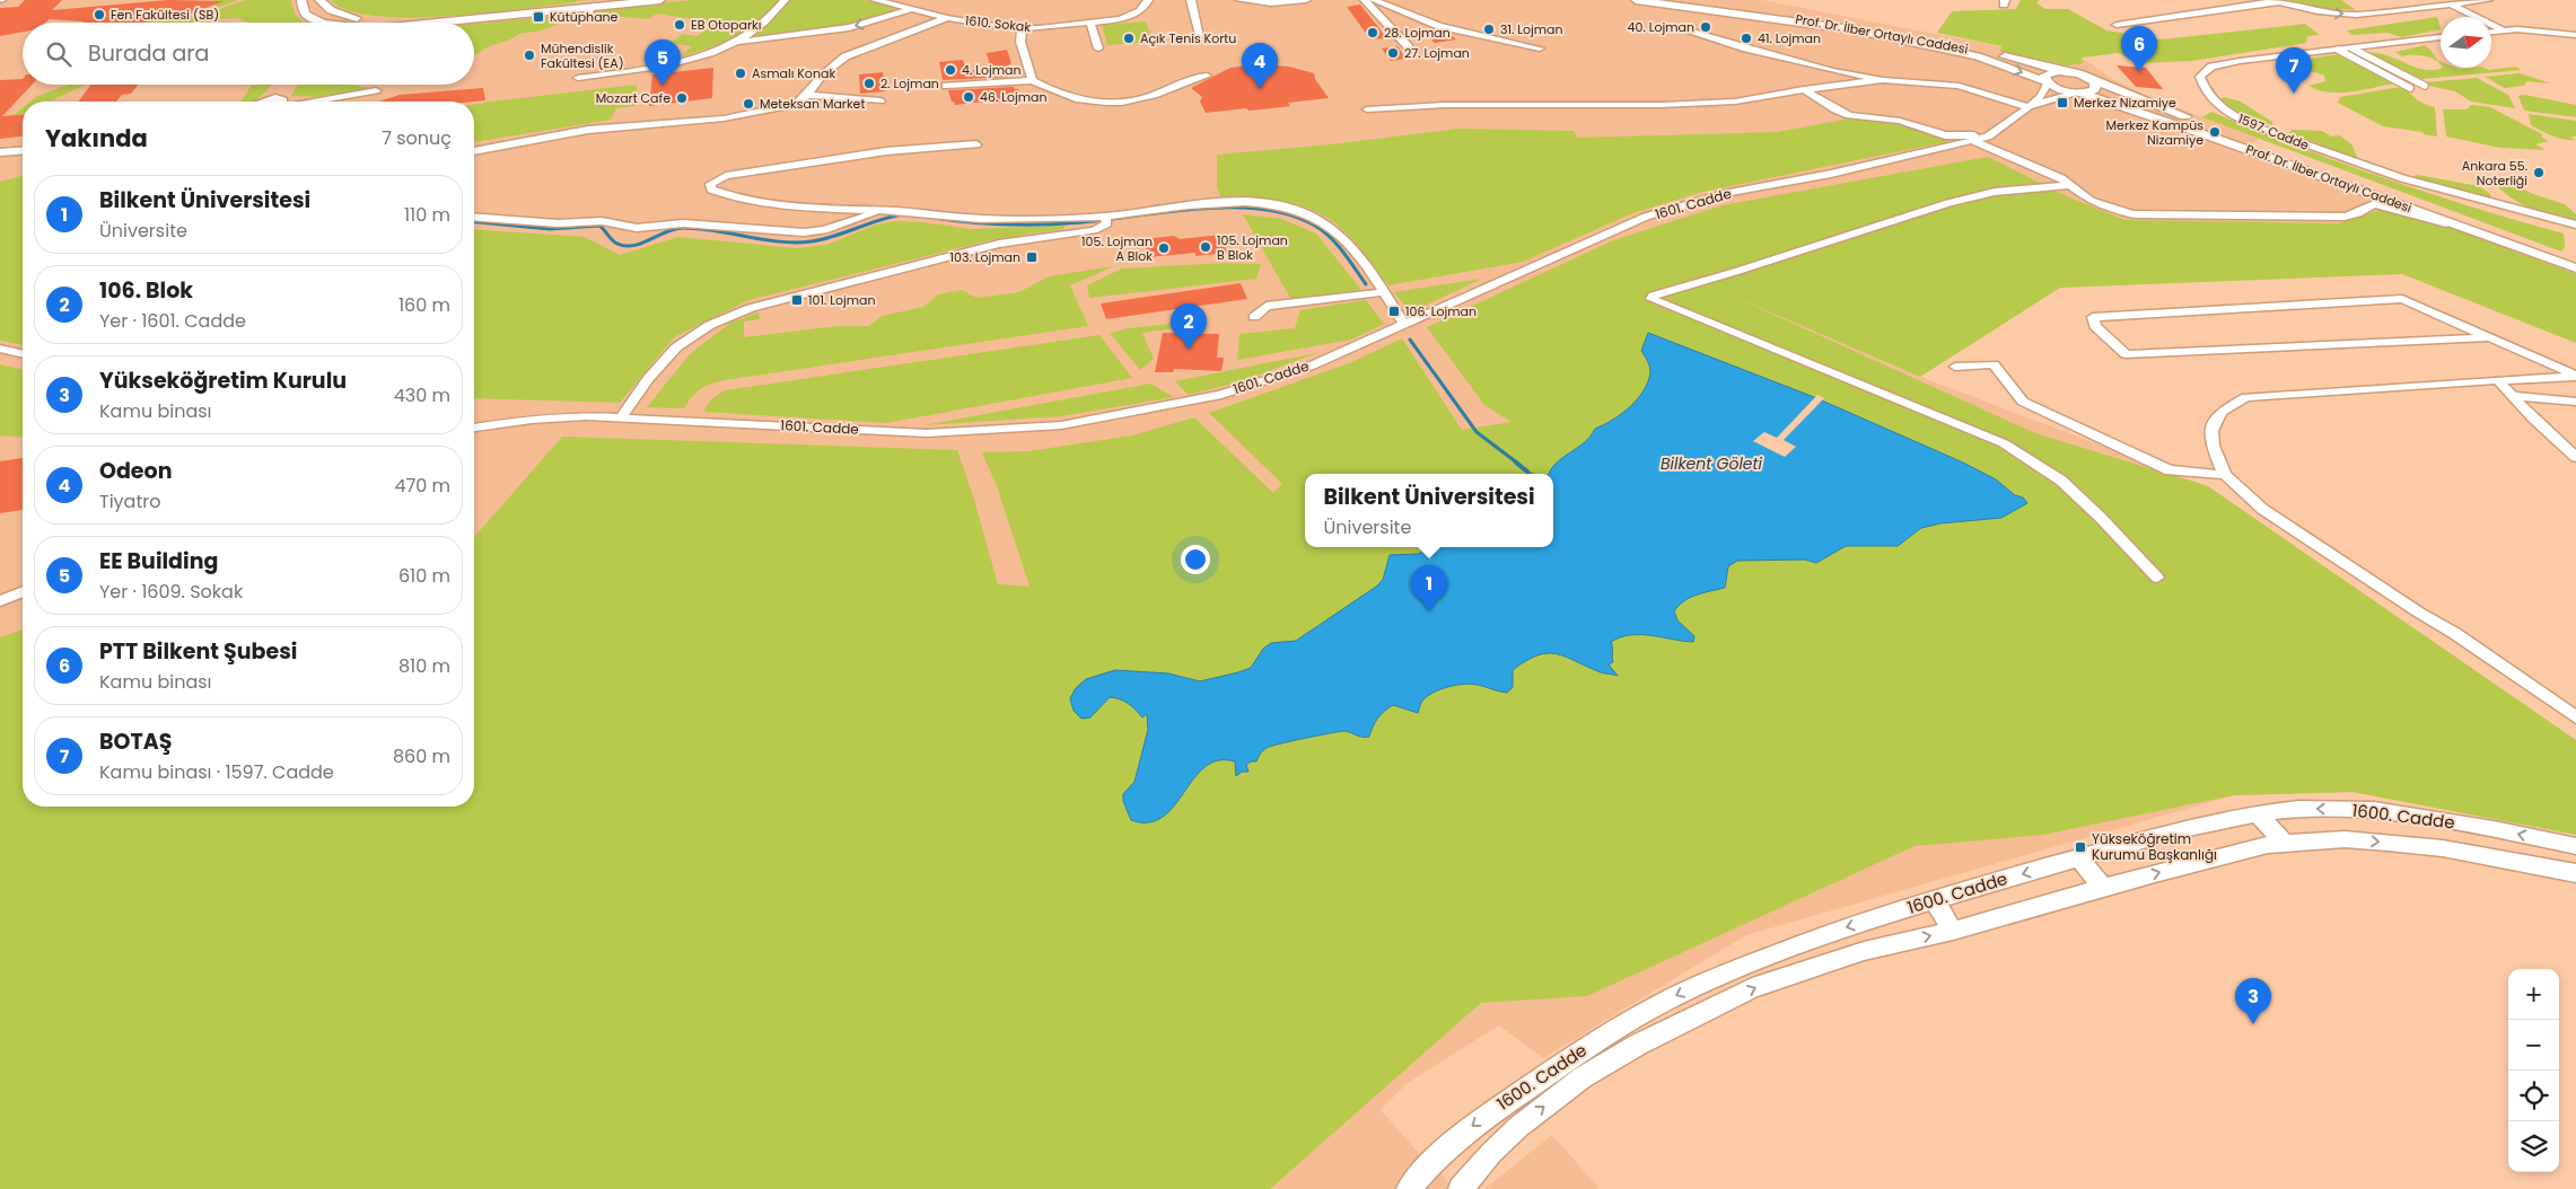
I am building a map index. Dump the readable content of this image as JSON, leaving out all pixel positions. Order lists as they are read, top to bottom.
{
  "streets": {
    "street": [
      "1610. Sokak",
      "Prof. Dr. İlber Ortaylı Caddesi",
      "1597. Cadde",
      "1601. Cadde",
      "1600. Cadde"
    ]
  },
  "crossings": [
    ["Prof. Dr. İlber Ortaylı Caddesi", "1601. Cadde"]
  ],
  "water": ["Bilkent Göleti"],
  "places": {
    "other": [
      "Fen Fakültesi (SB)",
      "EB Otoparkı",
      "40. Lojman",
      "31. Lojman",
      "28. Lojman",
      "Açık Tenis Kortu",
      "41. Lojman",
      "27. Lojman",
      "Mühendislik Fakültesi (EA)",
      "4. Lojman",
      "Asmalı Konak",
      "2. Lojman",
      "46. Lojman",
      "Mozart Cafe",
      "Meteksan Market",
      "Merkez Kampüs Nizamiye",
      "Ankara 55. Noterliği",
      "105. Lojman B Blok",
      "105. Lojman A Blok"
    ],
    "transit": [
      "Kütüphane",
      "Merkez Nizamiye",
      "103. Lojman",
      "101. Lojman",
      "106. Lojman",
      "Yükseköğretim Kurumu Başkanlığı"
    ]
  },
  "north": "right",
  "page": {
    "search": "Burada ara",
    "pins": [
      "6",
      "5",
      "4",
      "7",
      "2",
      "1",
      "3"
    ],
    "heading": ["Yakında", "7 sonuç"],
    "list": [
      {
        "mark": "1",
        "name": "Bilkent Üniversitesi",
        "note": "Üniversite",
        "value": "110 m"
      },
      {
        "mark": "2",
        "name": "106. Blok",
        "note": "Yer · 1601. Cadde",
        "value": "160 m"
      },
      {
        "mark": "3",
        "name": "Yükseköğretim Kurulu",
        "note": "Kamu binası",
        "value": "430 m"
      },
      {
        "mark": "4",
        "name": "Odeon",
        "note": "Tiyatro",
        "value": "470 m"
      },
      {
        "mark": "5",
        "name": "EE Building",
        "note": "Yer · 1609. Sokak",
        "value": "610 m"
      },
      {
        "mark": "6",
        "name": "PTT Bilkent Şubesi",
        "note": "Kamu binası",
        "value": "810 m"
      },
      {
        "mark": "7",
        "name": "BOTAŞ",
        "note": "Kamu binası · 1597. Cadde",
        "value": "860 m"
      }
    ],
    "popup": ["Bilkent Üniversitesi", "Üniversite"],
    "map_buttons": ["+", "−"]
  }
}
